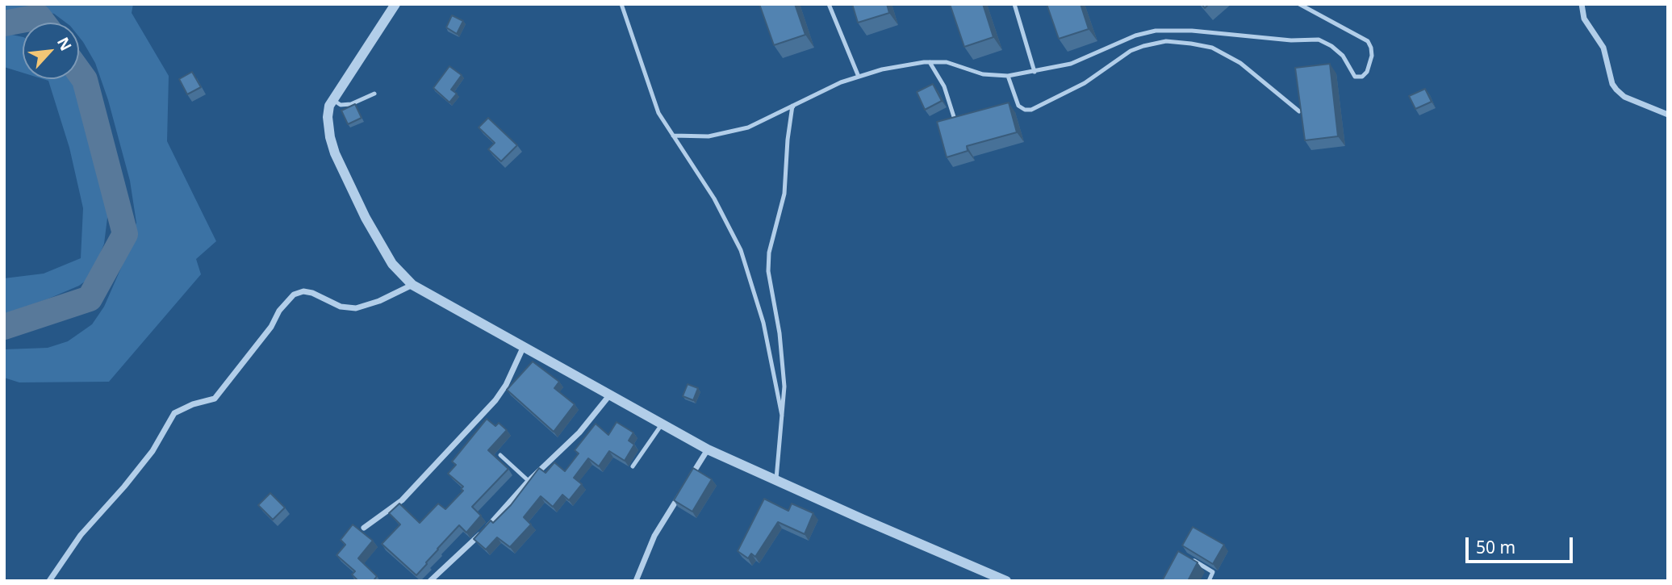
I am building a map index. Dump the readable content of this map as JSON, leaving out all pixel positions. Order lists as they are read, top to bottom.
{
  "scale_bar": "50 m",
  "north": "top right"
}
